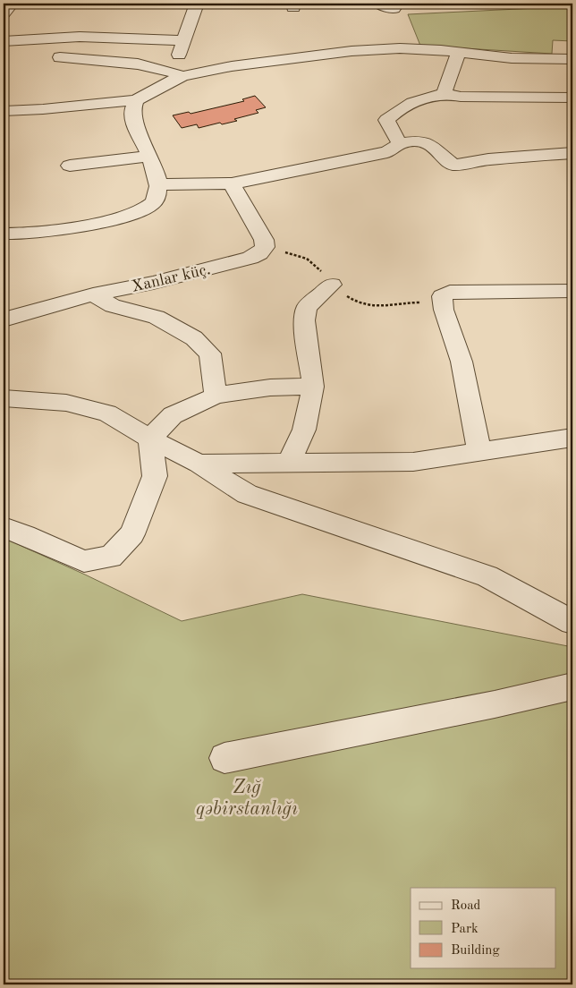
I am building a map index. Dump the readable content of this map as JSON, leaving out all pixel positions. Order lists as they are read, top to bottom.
{
  "streets": {
    "street": ["Xanlar küç."]
  },
  "parks": ["Zığ qəbirstanlığı"],
  "legend": ["Road", "Park", "Building"]
}
